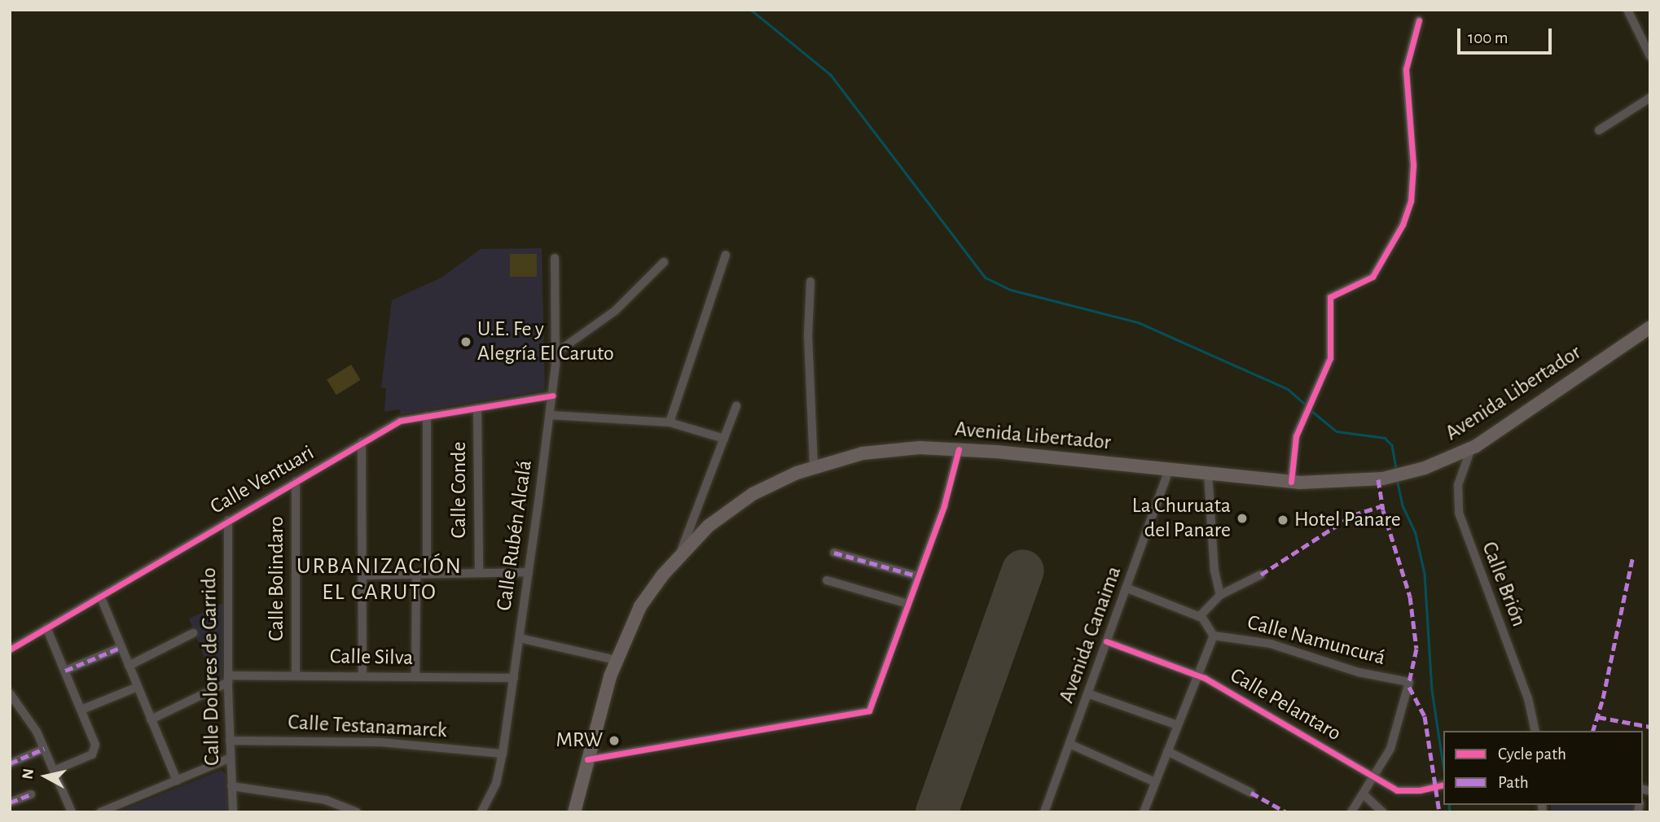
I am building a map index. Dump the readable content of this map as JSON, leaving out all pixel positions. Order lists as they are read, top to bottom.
{
  "streets": {
    "highway": ["Avenida Libertador"],
    "street": [
      "Calle Ventuari",
      "Calle Conde",
      "Calle Rubén Alcalá",
      "Calle Bolindaro",
      "Calle Brión",
      "Avenida Canaima",
      "Calle Namuncurá",
      "Calle Silva",
      "Calle Dolores de Garrido",
      "Calle Pelantaro",
      "Calle Testanamarck"
    ]
  },
  "crossings": [
    ["Avenida Libertador", "Calle Brión"],
    ["Avenida Libertador", "Avenida Canaima"],
    ["Calle Ventuari", "Calle Conde"],
    ["Calle Ventuari", "Calle Rubén Alcalá"],
    ["Calle Ventuari", "Calle Bolindaro"],
    ["Calle Ventuari", "Calle Dolores de Garrido"],
    ["Calle Rubén Alcalá", "Calle Silva"],
    ["Calle Rubén Alcalá", "Calle Testanamarck"],
    ["Calle Bolindaro", "Calle Silva"],
    ["Avenida Canaima", "Calle Namuncurá"],
    ["Avenida Canaima", "Calle Pelantaro"],
    ["Calle Namuncurá", "Calle Pelantaro"],
    ["Calle Silva", "Calle Dolores de Garrido"],
    ["Calle Dolores de Garrido", "Calle Testanamarck"]
  ],
  "districts": ["URBANIZACIÓN EL CARUTO"],
  "places": [
    "U.E. Fe y Alegría El Caruto",
    "La Churuata del Panare",
    "Hotel Panare",
    "MRW"
  ],
  "legend": ["Cycle path", "Path"],
  "scale_bar": "100 m",
  "north": "left"
}
